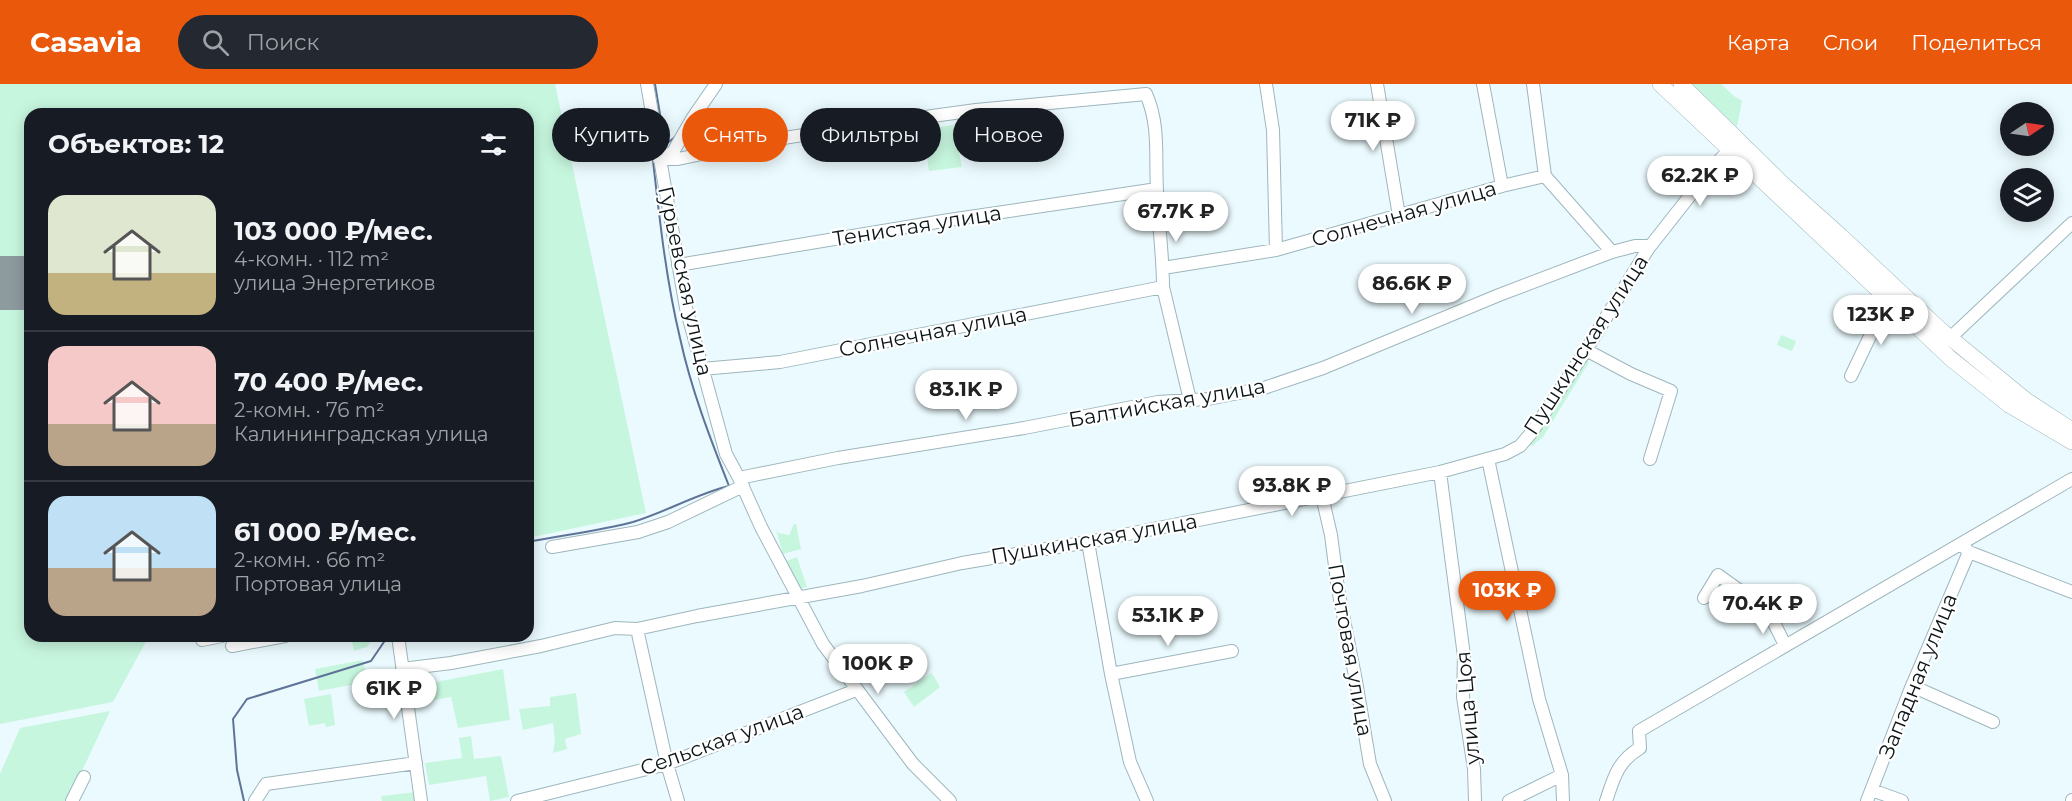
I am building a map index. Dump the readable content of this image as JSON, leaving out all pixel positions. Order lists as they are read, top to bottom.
{
  "streets": {
    "street": [
      "Солнечная улица",
      "Тенистая улица",
      "Гурьевская улица",
      "Пушкинская улица",
      "Балтийская улица",
      "Почтовая улица",
      "Западная улица",
      "улица Цоя",
      "Сельская улица"
    ]
  },
  "crossings": [
    ["Солнечная улица", "Гурьевская улица"],
    ["Тенистая улица", "Гурьевская улица"],
    ["Гурьевская улица", "Пушкинская улица"],
    ["Гурьевская улица", "Балтийская улица"],
    ["Гурьевская улица", "Сельская улица"],
    ["Пушкинская улица", "Балтийская улица"],
    ["Пушкинская улица", "Почтовая улица"],
    ["Пушкинская улица", "улица Цоя"]
  ],
  "north": "right",
  "page": {
    "header": "Casavia",
    "search": "Поиск",
    "nav": ["Карта", "Слои", "Поделиться"],
    "price": [
      "71K ₽",
      "62.2K ₽",
      "67.7K ₽",
      "86.6K ₽",
      "123K ₽",
      "83.1K ₽",
      "93.8K ₽",
      "103K ₽",
      "70.4K ₽",
      "53.1K ₽",
      "100K ₽",
      "61K ₽"
    ],
    "chip": [
      "Купить",
      "Снять",
      "Фильтры",
      "Новое"
    ],
    "heading": "Объектов: 12",
    "list": [
      {
        "name": "103 000 ₽/мес.",
        "note": "4-комн. · 112 m² · улица Энергетиков"
      },
      {
        "name": "70 400 ₽/мес.",
        "note": "2-комн. · 76 m² · Калининградская улица"
      },
      {
        "name": "61 000 ₽/мес.",
        "note": "2-комн. · 66 m² · Портовая улица"
      }
    ]
  }
}
